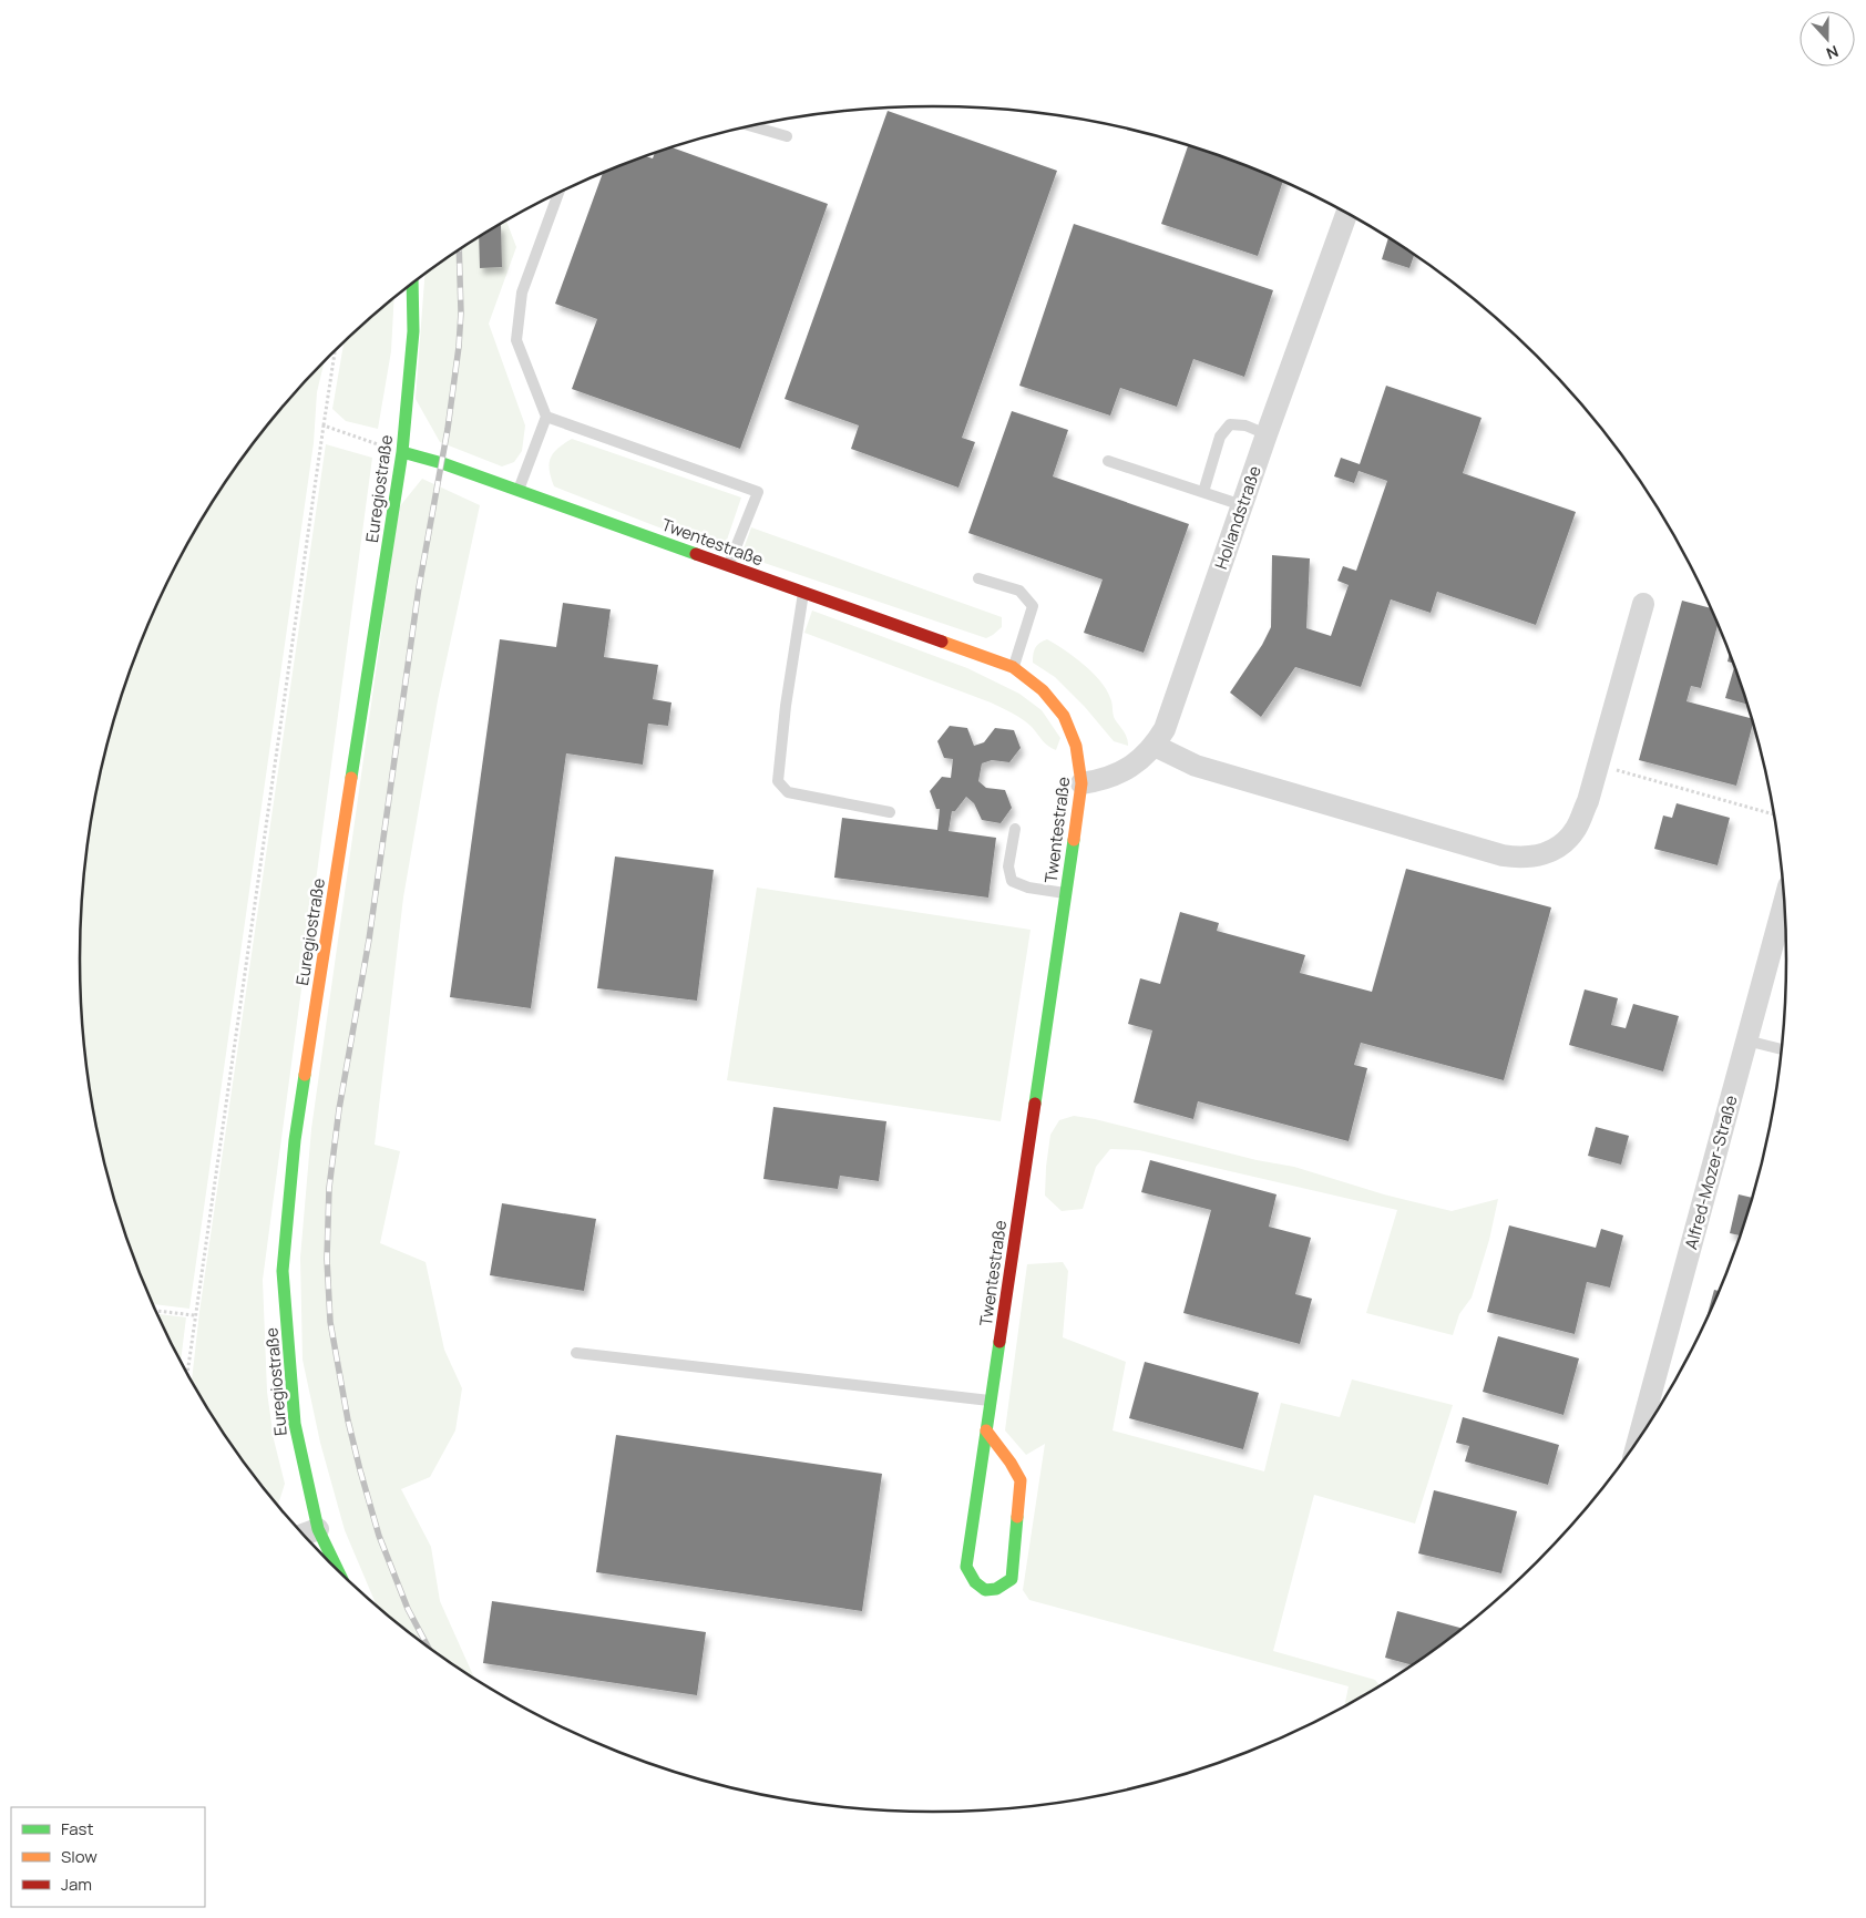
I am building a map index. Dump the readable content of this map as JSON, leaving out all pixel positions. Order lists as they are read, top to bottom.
{
  "streets": {
    "street": [
      "Euregiostraße",
      "Hollandstraße",
      "Twentestraße",
      "Alfred-Mozer-Straße"
    ]
  },
  "crossings": [
    ["Euregiostraße", "Twentestraße"],
    ["Hollandstraße", "Twentestraße"]
  ],
  "legend": ["Fast", "Slow", "Jam"],
  "north": "bottom"
}
